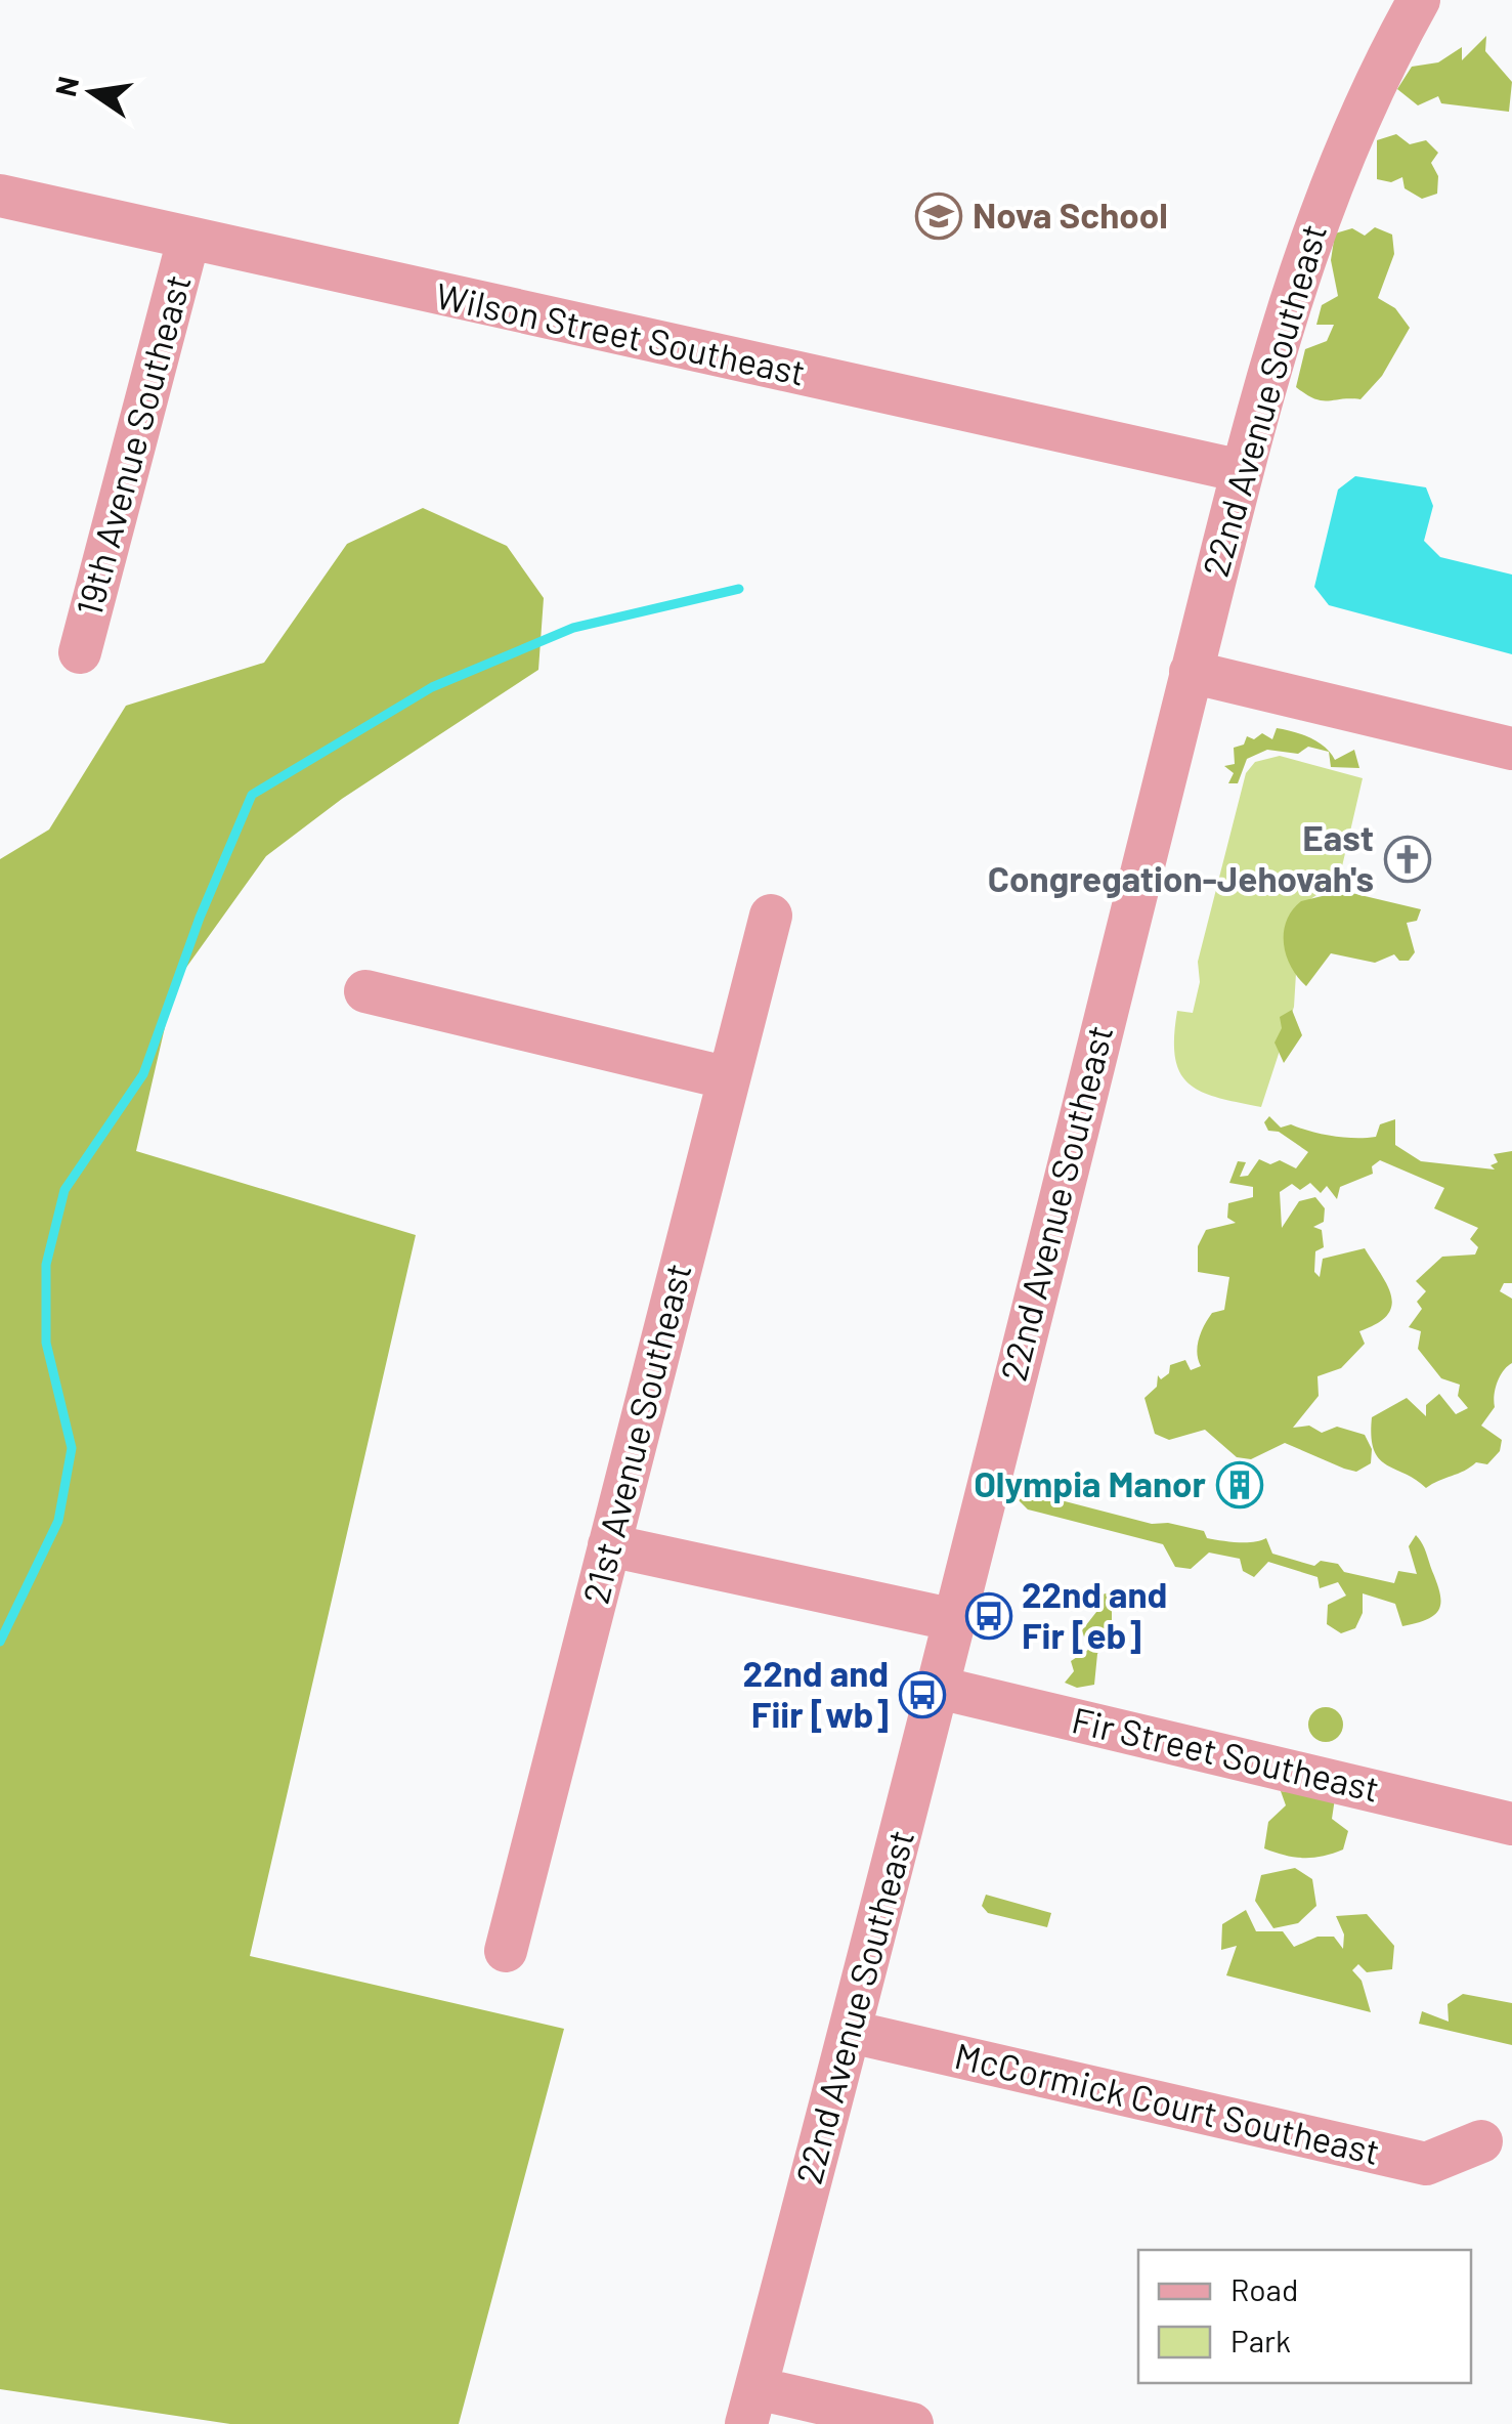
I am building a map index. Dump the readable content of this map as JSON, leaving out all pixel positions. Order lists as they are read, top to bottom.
{
  "streets": {
    "street": [
      "Wilson Street Southeast",
      "22nd Avenue Southeast",
      "19th Avenue Southeast",
      "21st Avenue Southeast",
      "Fir Street Southeast",
      "McCormick Court Southeast"
    ]
  },
  "crossings": [
    ["Wilson Street Southeast", "22nd Avenue Southeast"],
    ["Wilson Street Southeast", "19th Avenue Southeast"],
    ["22nd Avenue Southeast", "Fir Street Southeast"],
    ["22nd Avenue Southeast", "McCormick Court Southeast"]
  ],
  "places": {
    "school or university": ["Nova School"],
    "church": ["East Congregation-Jehovah's"],
    "building": ["Olympia Manor"],
    "bus stop": ["22nd and Fir [eb]", "22nd and Fiir [wb]"]
  },
  "legend": ["Road", "Park"],
  "north": "left"
}
